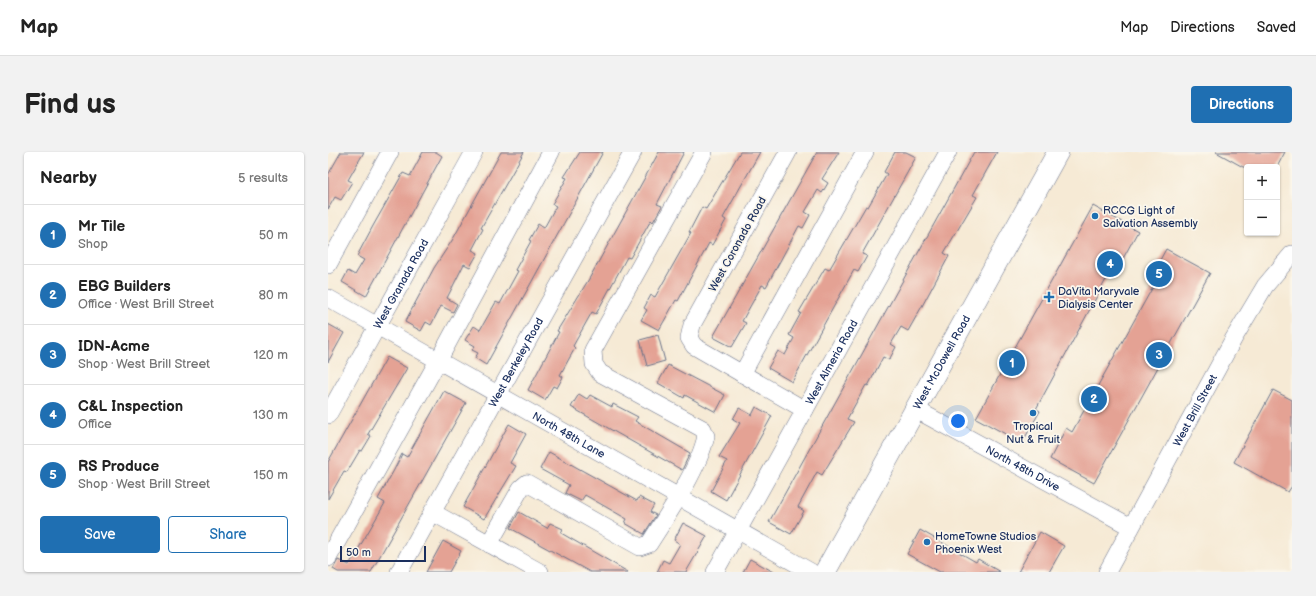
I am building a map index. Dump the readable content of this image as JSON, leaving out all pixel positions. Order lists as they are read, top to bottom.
{
  "streets": {
    "main road": ["West McDowell Road"],
    "street": [
      "West Coronado Road",
      "West Granada Road",
      "West Berkeley Road",
      "West Almeria Road",
      "West Brill Street",
      "North 48th Lane",
      "North 48th Drive"
    ]
  },
  "crossings": [
    ["West Granada Road", "North 48th Lane"],
    ["West Berkeley Road", "North 48th Lane"],
    ["West Almeria Road", "North 48th Lane"],
    ["West McDowell Road", "North 48th Drive"],
    ["West Brill Street", "North 48th Drive"]
  ],
  "places": {
    "other": ["RCCG Light of Salvation Assembly", "Tropical Nut & Fruit", "HomeTowne Studios Phoenix West"],
    "health": ["DaVita Maryvale Dialysis Center"]
  },
  "scale_bar": "50 m",
  "page": {
    "header": "Map",
    "nav": ["Map", "Directions", "Saved"],
    "buttons": [
      "Directions",
      ["Save", "Share"]
    ],
    "title": "Find us",
    "heading": ["Nearby", "5 results"],
    "map_buttons": ["+", "−"],
    "list": [
      {
        "mark": "1",
        "name": "Mr Tile",
        "note": "Shop",
        "value": "50 m"
      },
      {
        "mark": "2",
        "name": "EBG Builders",
        "note": "Office · West Brill Street",
        "value": "80 m"
      },
      {
        "mark": "3",
        "name": "IDN-Acme",
        "note": "Shop · West Brill Street",
        "value": "120 m"
      },
      {
        "mark": "4",
        "name": "C&L Inspection",
        "note": "Office",
        "value": "130 m"
      },
      {
        "mark": "5",
        "name": "RS Produce",
        "note": "Shop · West Brill Street",
        "value": "150 m"
      }
    ],
    "pins": [
      "4",
      "5",
      "3",
      "1",
      "2"
    ],
    "scale": "50 m"
  }
}
